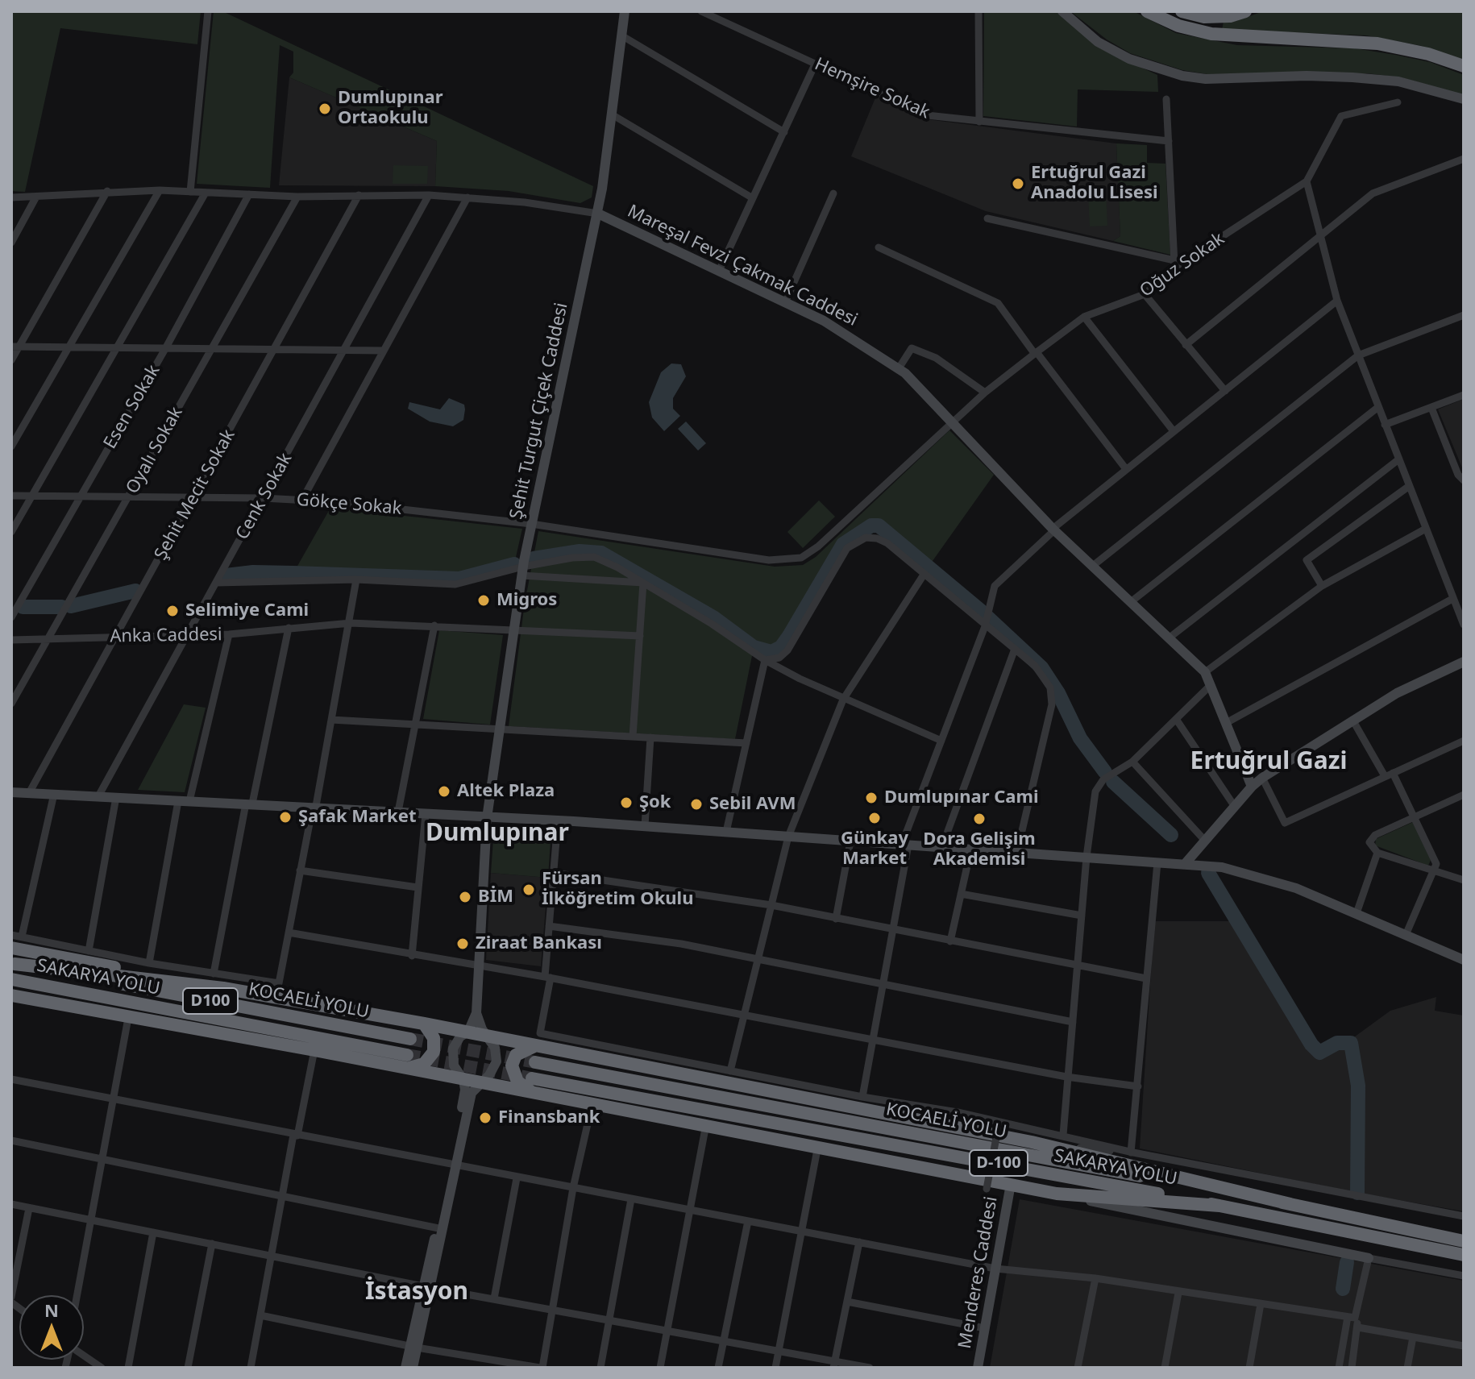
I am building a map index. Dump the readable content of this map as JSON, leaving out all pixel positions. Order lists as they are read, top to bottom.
{
  "streets": {
    "highway": [
      "SAKARYA YOLU",
      "D100",
      "KOCAELİ YOLU",
      "D-100"
    ],
    "street": [
      "Hemşire Sokak",
      "Oğuz Sokak",
      "Mareşal Fevzi Çakmak Caddesi",
      "Esen Sokak",
      "Şehit Turgut Çiçek Caddesi",
      "Oyalı Sokak",
      "Şehit Mecit Sokak",
      "Cenk Sokak",
      "Gökçe Sokak",
      "Anka Caddesi",
      "Menderes Caddesi"
    ]
  },
  "crossings": [
    ["Oğuz Sokak", "Mareşal Fevzi Çakmak Caddesi"],
    ["Oğuz Sokak", "Gökçe Sokak"],
    ["Mareşal Fevzi Çakmak Caddesi", "Esen Sokak"],
    ["Mareşal Fevzi Çakmak Caddesi", "Şehit Turgut Çiçek Caddesi"],
    ["Mareşal Fevzi Çakmak Caddesi", "Oyalı Sokak"],
    ["Mareşal Fevzi Çakmak Caddesi", "Şehit Mecit Sokak"],
    ["Mareşal Fevzi Çakmak Caddesi", "Cenk Sokak"],
    ["Mareşal Fevzi Çakmak Caddesi", "Gökçe Sokak"],
    ["Esen Sokak", "Gökçe Sokak"],
    ["Şehit Turgut Çiçek Caddesi", "Gökçe Sokak"],
    ["Şehit Turgut Çiçek Caddesi", "Anka Caddesi"],
    ["Oyalı Sokak", "Gökçe Sokak"],
    ["Oyalı Sokak", "Anka Caddesi"],
    ["Şehit Mecit Sokak", "Gökçe Sokak"],
    ["Şehit Mecit Sokak", "Anka Caddesi"],
    ["Cenk Sokak", "Gökçe Sokak"],
    ["Cenk Sokak", "Anka Caddesi"]
  ],
  "districts": ["Ertuğrul Gazi", "Dumlupınar", "İstasyon"],
  "places": [
    "Dumlupınar Ortaokulu",
    "Ertuğrul Gazi Anadolu Lisesi",
    "Migros",
    "Selimiye Cami",
    "Altek Plaza",
    "Dumlupınar Cami",
    "Şok",
    "Sebil AVM",
    "Şafak Market",
    "Günkay Market",
    "Dora Gelişim Akademisi",
    "Fürsan İlköğretim Okulu",
    "BİM",
    "Ziraat Bankası",
    "Finansbank"
  ],
  "north": "top"
}
